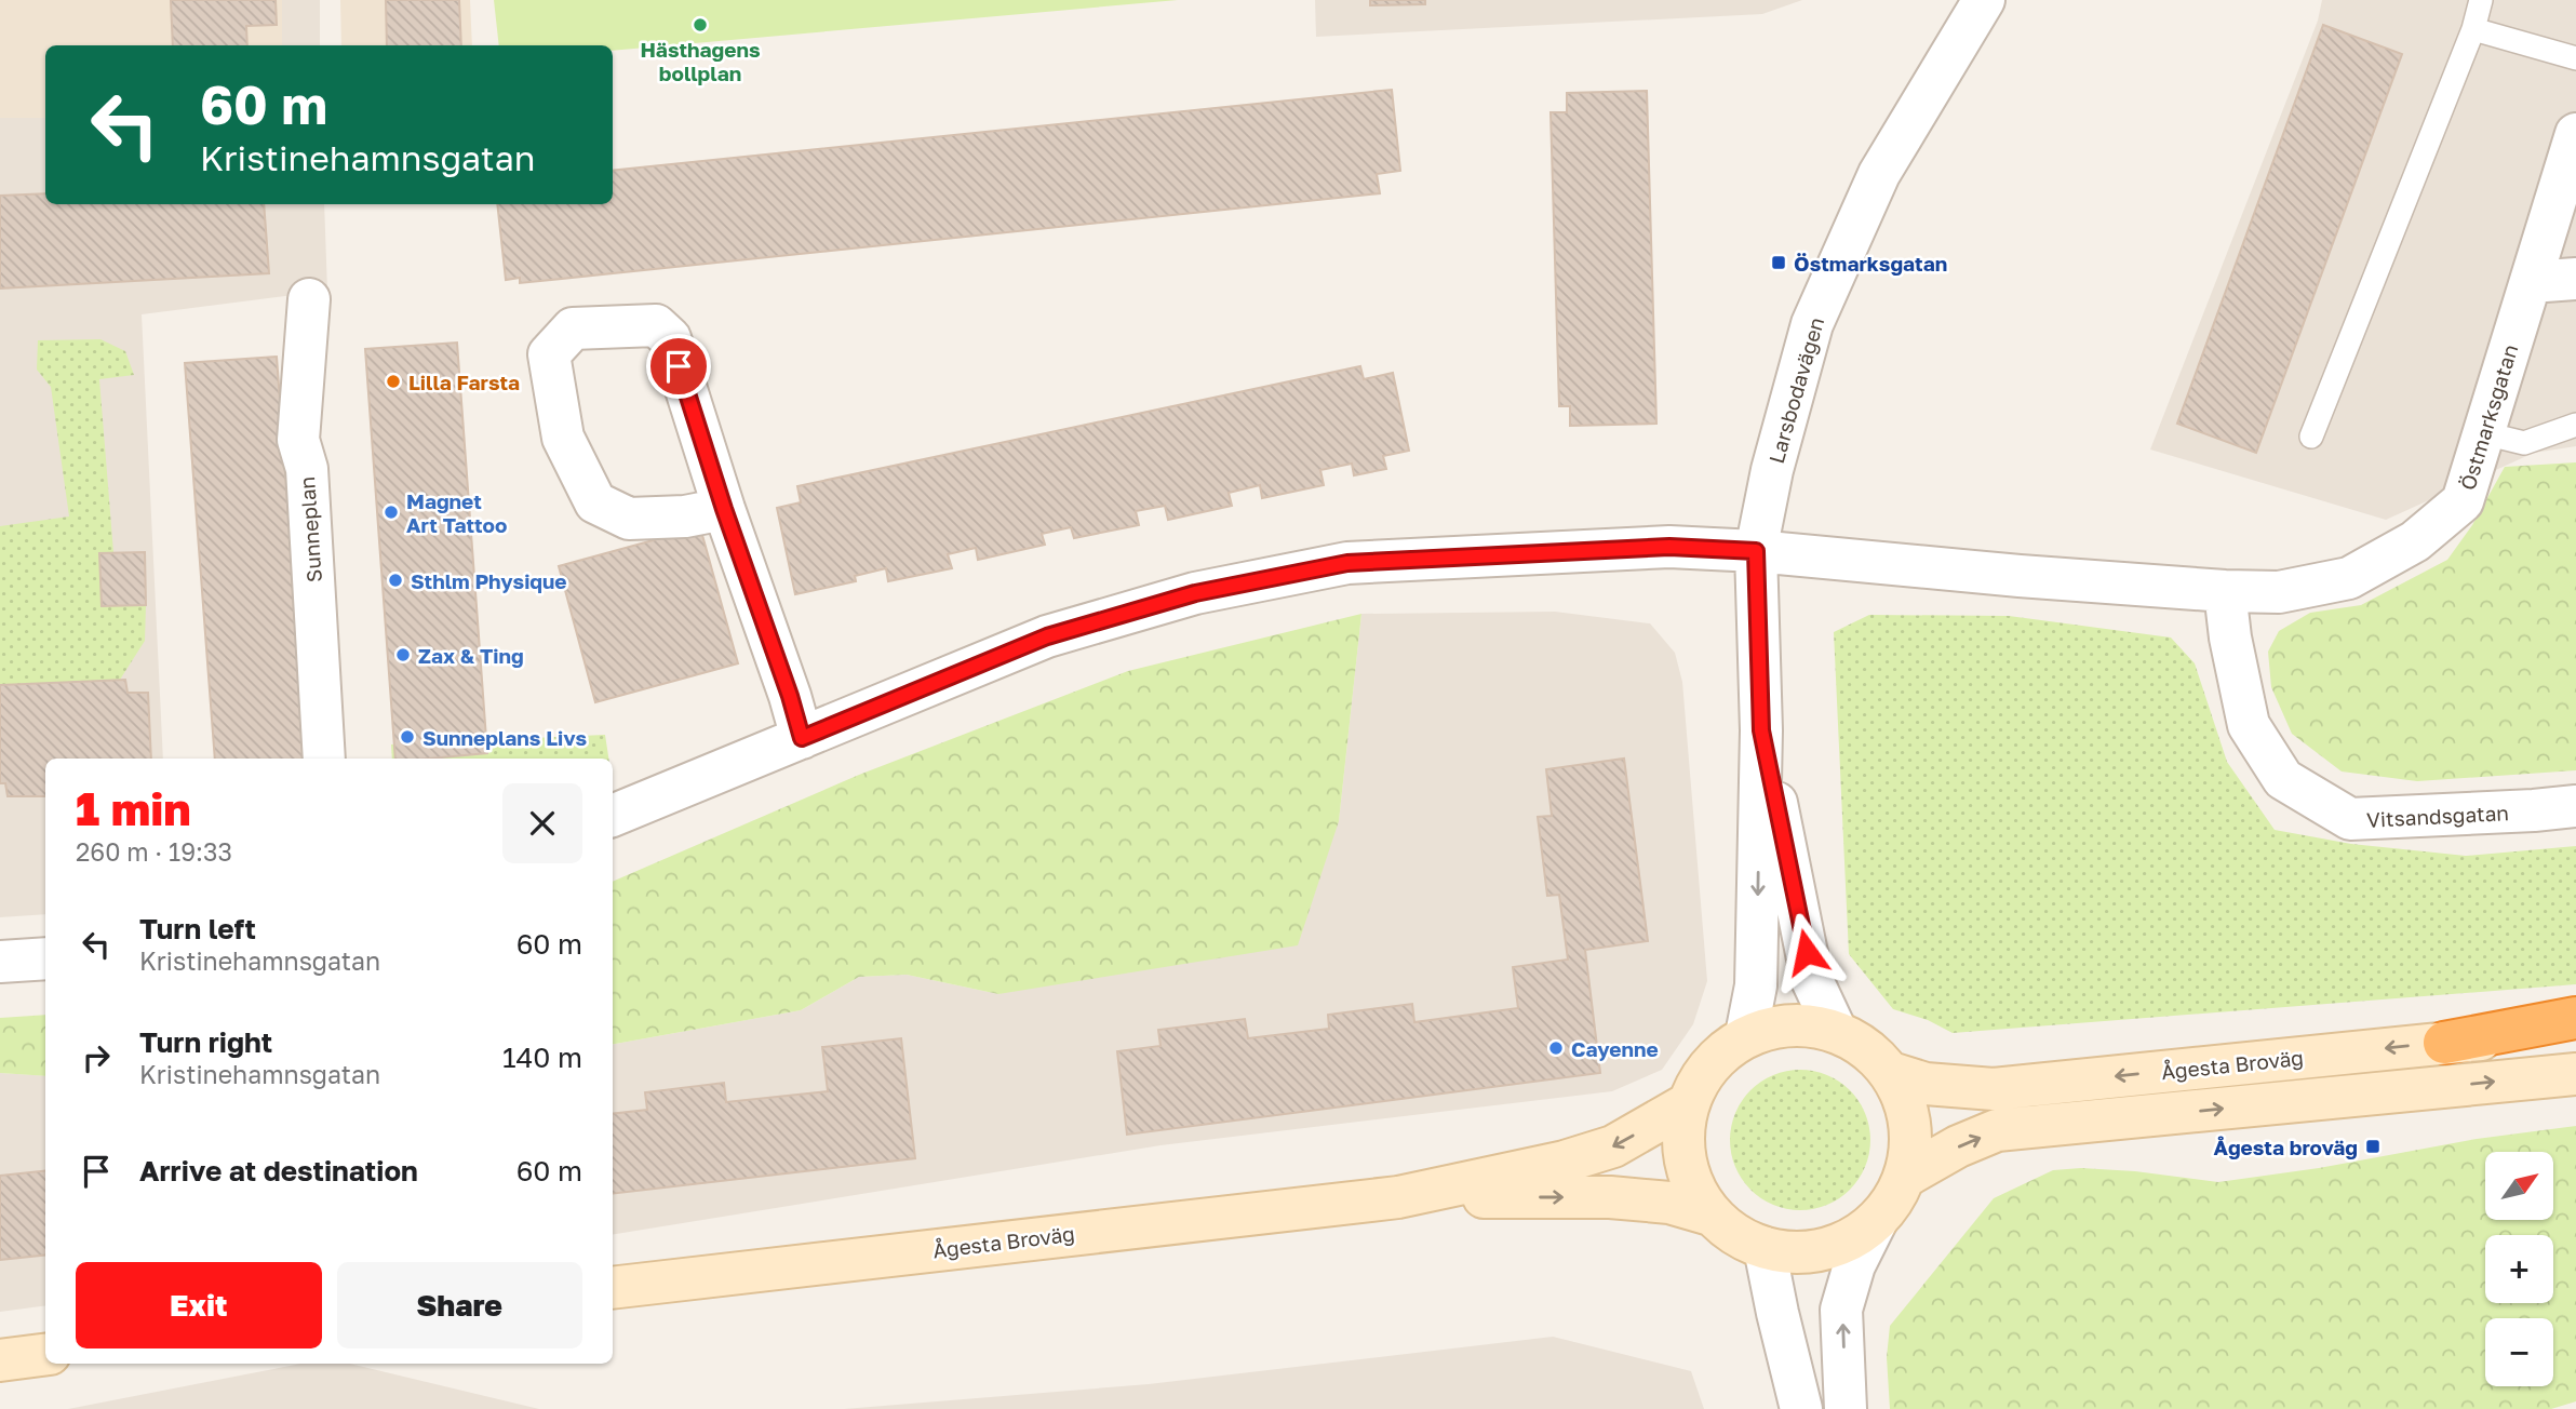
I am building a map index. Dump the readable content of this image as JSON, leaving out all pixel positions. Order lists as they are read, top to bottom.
{
  "streets": {
    "main road": ["Ågesta Broväg"],
    "street": [
      "Larsbodavägen",
      "Östmarksgatan",
      "Sunneplan",
      "Vitsandsgatan"
    ]
  },
  "crossings": [
    ["Larsbodavägen", "Östmarksgatan"],
    ["Larsbodavägen", "Ågesta Broväg"],
    ["Östmarksgatan", "Vitsandsgatan"]
  ],
  "places": {
    "other": [
      "Hästhagens bollplan",
      "Lilla Farsta",
      "Magnet Art Tattoo",
      "Sthlm Physique",
      "Zax & Ting",
      "Sunneplans Livs",
      "Cayenne"
    ],
    "transit": ["Östmarksgatan", "Ågesta broväg"]
  },
  "north": "top right",
  "page": {
    "turn": ["60 m", "Kristinehamnsgatan"],
    "heading": ["1 min", "260 m · 19:33"],
    "list": [
      {
        "name": "Turn left",
        "note": "Kristinehamnsgatan",
        "value": "60 m"
      },
      {
        "name": "Turn right",
        "note": "Kristinehamnsgatan",
        "value": "140 m"
      },
      {
        "name": "Arrive at destination",
        "value": "60 m"
      }
    ],
    "map_buttons": ["+", "−"],
    "buttons": ["Exit", "Share"]
  }
}
